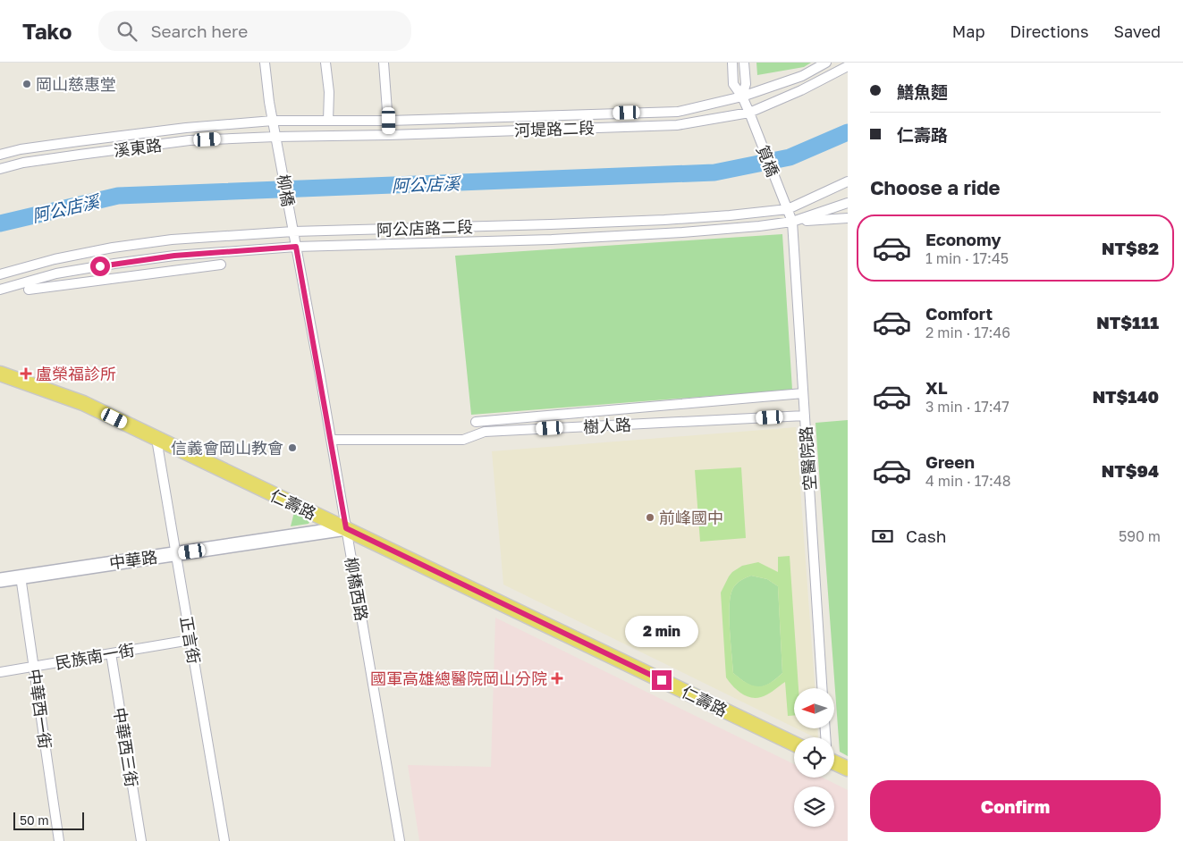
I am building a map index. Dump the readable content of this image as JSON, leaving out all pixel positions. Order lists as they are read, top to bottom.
{
  "streets": {
    "main road": ["仁壽路", "中華路"],
    "street": [
      "河堤路二段",
      "溪東路",
      "筧橋",
      "柳橋",
      "阿公店路二段",
      "樹人路",
      "空醫院路",
      "柳橋西路",
      "正言街",
      "民族南一街",
      "中華西一街",
      "中華西三街"
    ]
  },
  "crossings": [
    ["河堤路二段", "溪東路"],
    ["河堤路二段", "筧橋"],
    ["河堤路二段", "柳橋"],
    ["溪東路", "柳橋"],
    ["筧橋", "阿公店路二段"],
    ["筧橋", "空醫院路"],
    ["柳橋", "阿公店路二段"],
    ["柳橋", "柳橋西路"],
    ["阿公店路二段", "空醫院路"],
    ["阿公店路二段", "柳橋西路"],
    ["樹人路", "空醫院路"],
    ["樹人路", "柳橋西路"],
    ["仁壽路", "中華路"],
    ["仁壽路", "柳橋西路"],
    ["仁壽路", "正言街"],
    ["中華路", "柳橋西路"],
    ["中華路", "正言街"],
    ["中華路", "中華西一街"],
    ["正言街", "民族南一街"],
    ["民族南一街", "中華西一街"],
    ["民族南一街", "中華西三街"]
  ],
  "water": ["阿公店溪"],
  "places": {
    "other": ["岡山慈惠堂", "信義會岡山教會", "前峰國中"],
    "health": ["盧榮福診所", "國軍高雄總醫院岡山分院"]
  },
  "scale_bar": "50 m",
  "north": "left",
  "page": {
    "header": "Tako",
    "search": "Search here",
    "nav": ["Map", "Directions", "Saved"],
    "banner": ["鱔魚麵", "仁壽路"],
    "heading": "Choose a ride",
    "list": [
      {
        "name": "Economy",
        "note": "1 min · 17:45",
        "value": "NT$82"
      },
      {
        "name": "Comfort",
        "note": "2 min · 17:46",
        "value": "NT$111"
      },
      {
        "name": "XL",
        "note": "3 min · 17:47",
        "value": "NT$140"
      },
      {
        "name": "Green",
        "note": "4 min · 17:48",
        "value": "NT$94"
      }
    ],
    "pay": ["Cash", "590 m"],
    "bubble": "2 min",
    "buttons": "Confirm",
    "scale": "50 m"
  }
}
